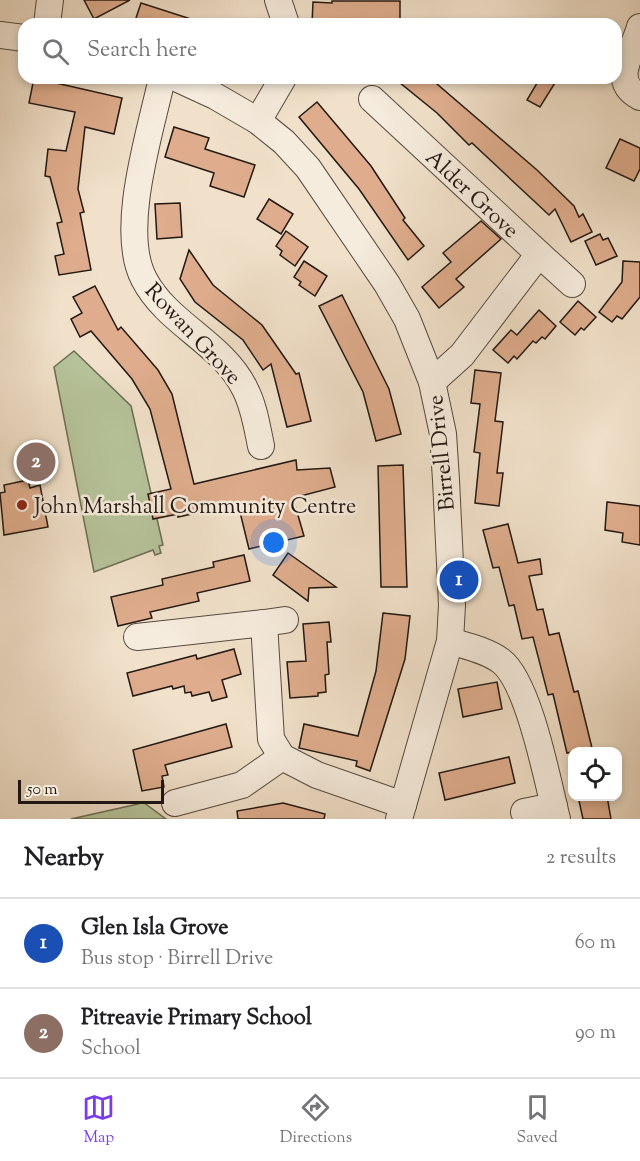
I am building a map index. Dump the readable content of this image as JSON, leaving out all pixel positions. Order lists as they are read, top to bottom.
{
  "streets": {
    "street": ["Alder Grove", "Rowan Grove", "Birrell Drive"]
  },
  "crossings": [
    ["Alder Grove", "Birrell Drive"]
  ],
  "places": ["John Marshall Community Centre"],
  "scale_bar": "50 m",
  "page": {
    "search": "Search here",
    "pins": ["2", "1"],
    "scale": "50 m",
    "heading": ["Nearby", "2 results"],
    "list": [
      {
        "mark": "1",
        "name": "Glen Isla Grove",
        "note": "Bus stop · Birrell Drive",
        "value": "60 m"
      },
      {
        "mark": "2",
        "name": "Pitreavie Primary School",
        "note": "School",
        "value": "90 m"
      }
    ],
    "nav": ["Map", "Directions", "Saved"]
  }
}
